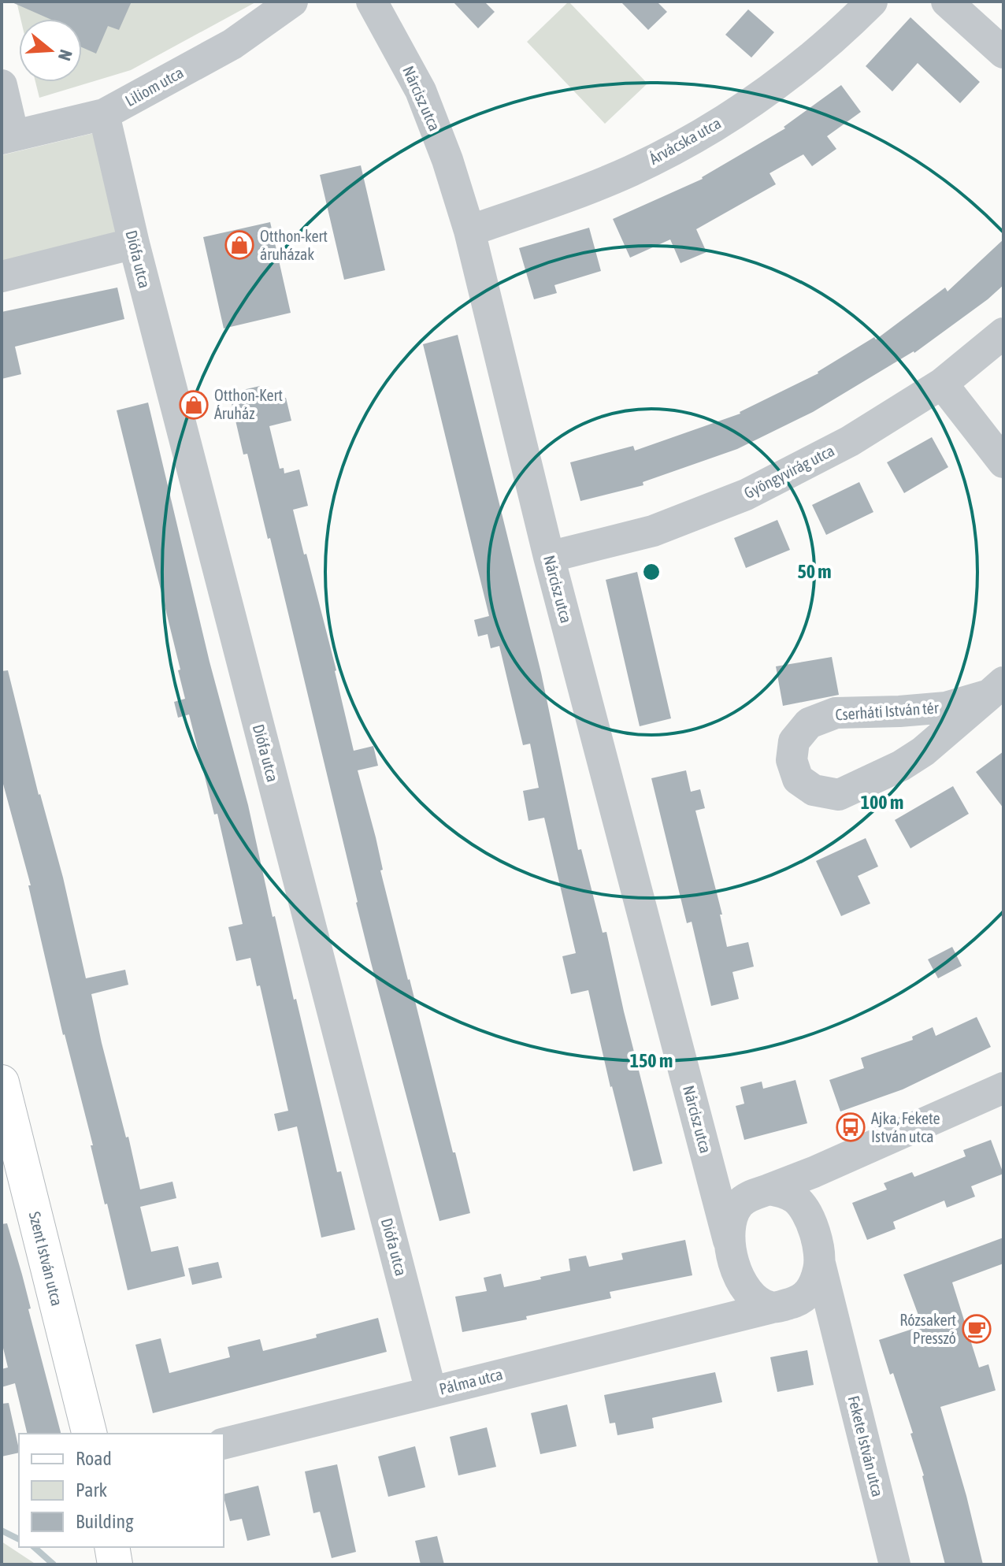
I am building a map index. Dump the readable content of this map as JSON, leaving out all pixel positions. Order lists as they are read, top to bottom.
{
  "streets": {
    "main road": ["Szent István utca"],
    "street": [
      "Liliom utca",
      "Nárcisz utca",
      "Árvácska utca",
      "Diófa utca",
      "Gyöngyvirág utca",
      "Cserháti István tér",
      "Pálma utca",
      "Fekete István utca"
    ]
  },
  "crossings": [
    ["Liliom utca", "Diófa utca"],
    ["Nárcisz utca", "Árvácska utca"],
    ["Nárcisz utca", "Gyöngyvirág utca"],
    ["Nárcisz utca", "Pálma utca"],
    ["Nárcisz utca", "Fekete István utca"],
    ["Diófa utca", "Pálma utca"],
    ["Pálma utca", "Fekete István utca"]
  ],
  "places": {
    "shop": ["Otthon-kert áruházak", "Otthon-Kert Áruház"],
    "bus stop": ["Ajka, Fekete István utca"],
    "cafe": ["Rózsakert Presszó"]
  },
  "legend": ["Road", "Park", "Building"],
  "north": "right",
  "rings": ["50 m", "100 m", "150 m"]
}
